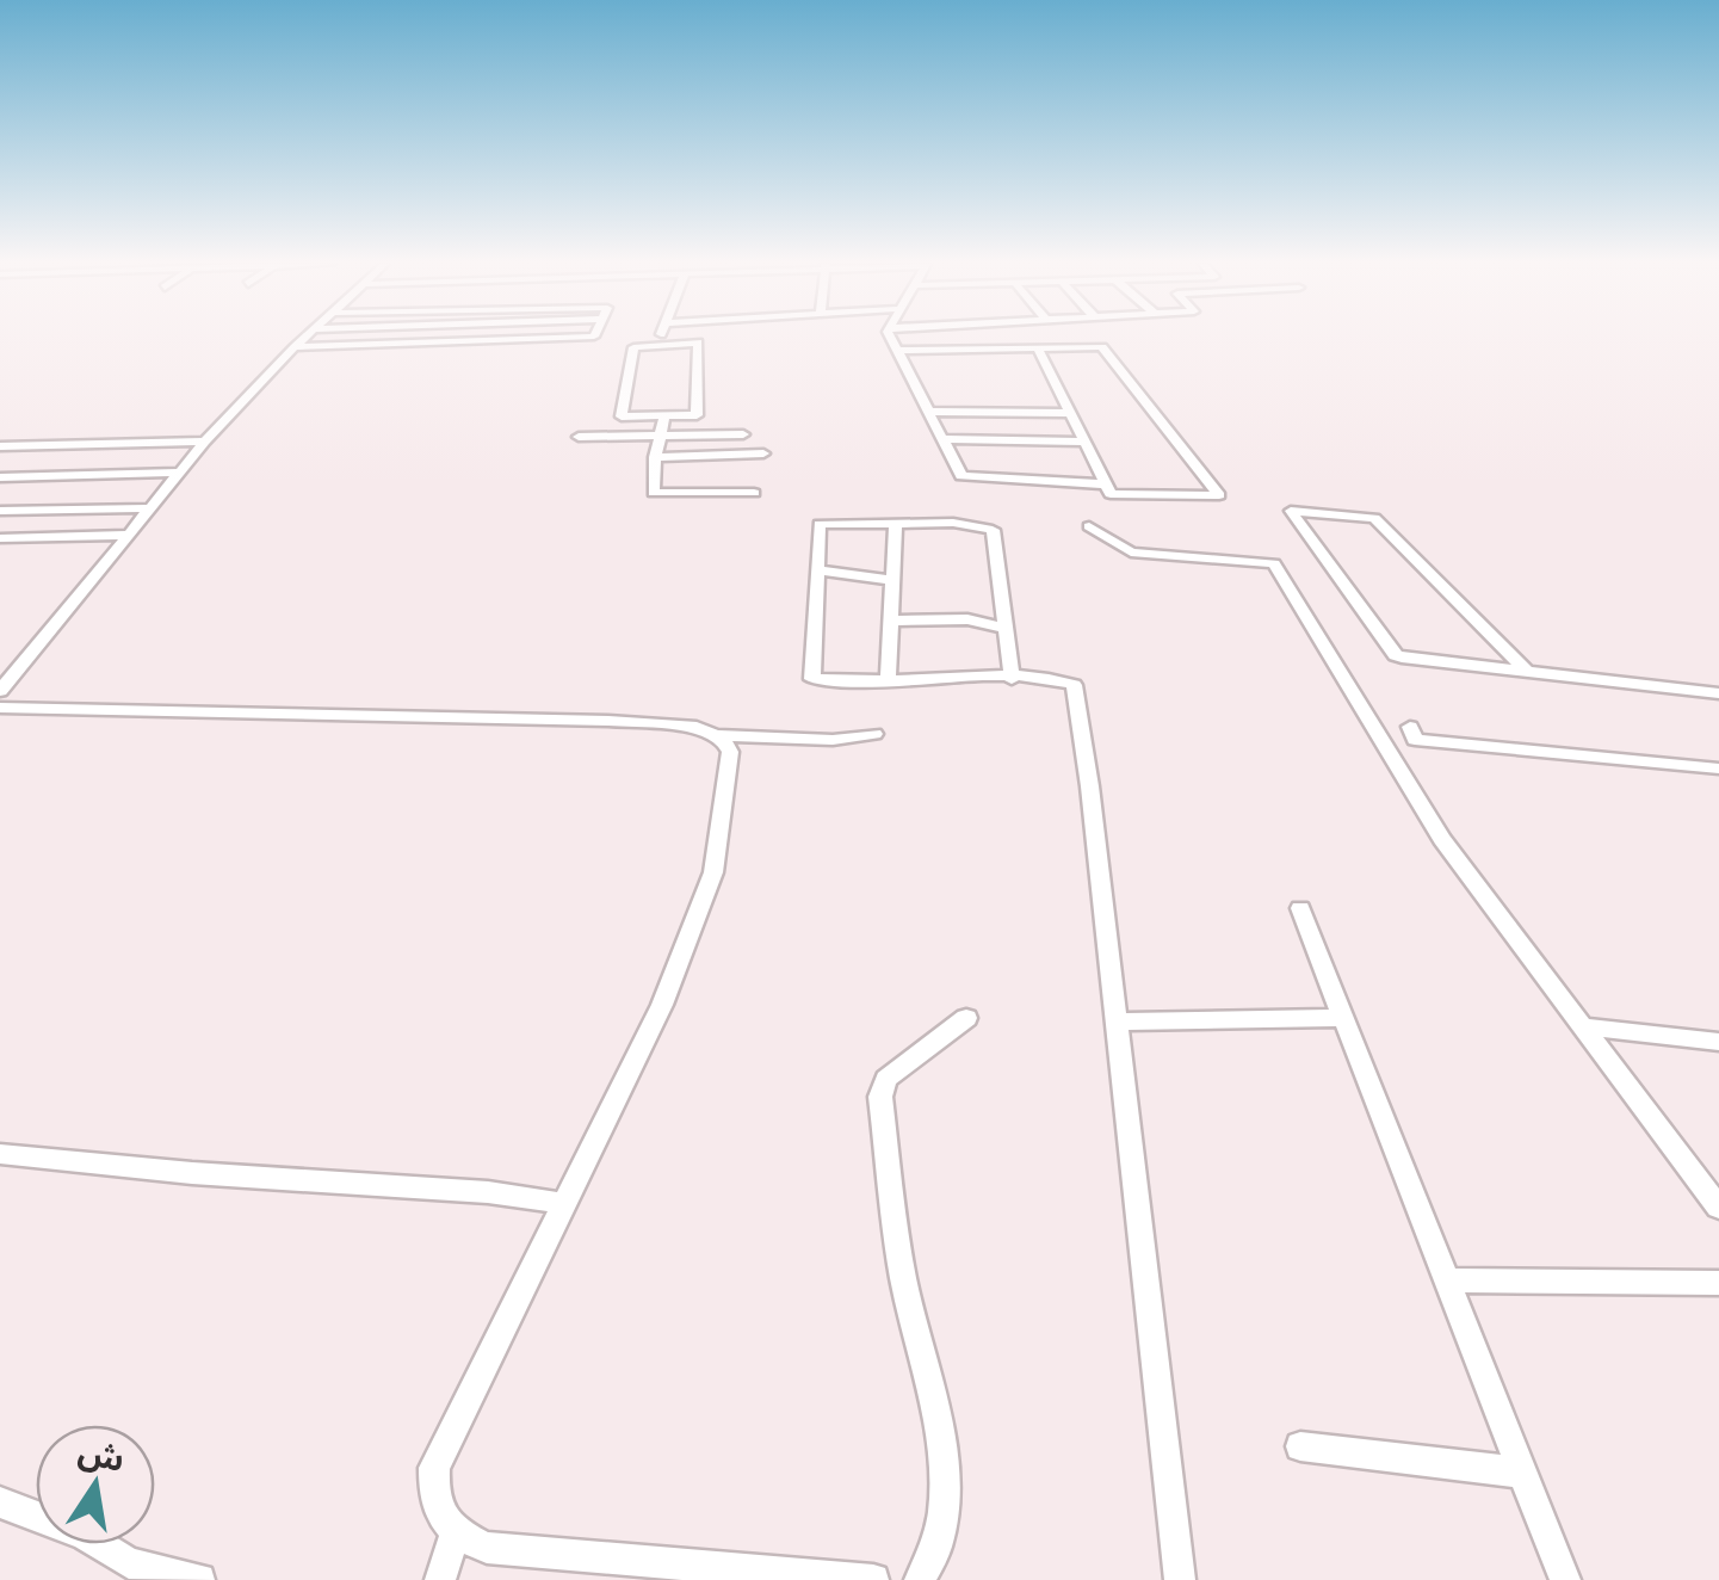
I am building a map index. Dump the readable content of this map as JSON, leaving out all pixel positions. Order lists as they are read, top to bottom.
{
  "north": "top"
}
